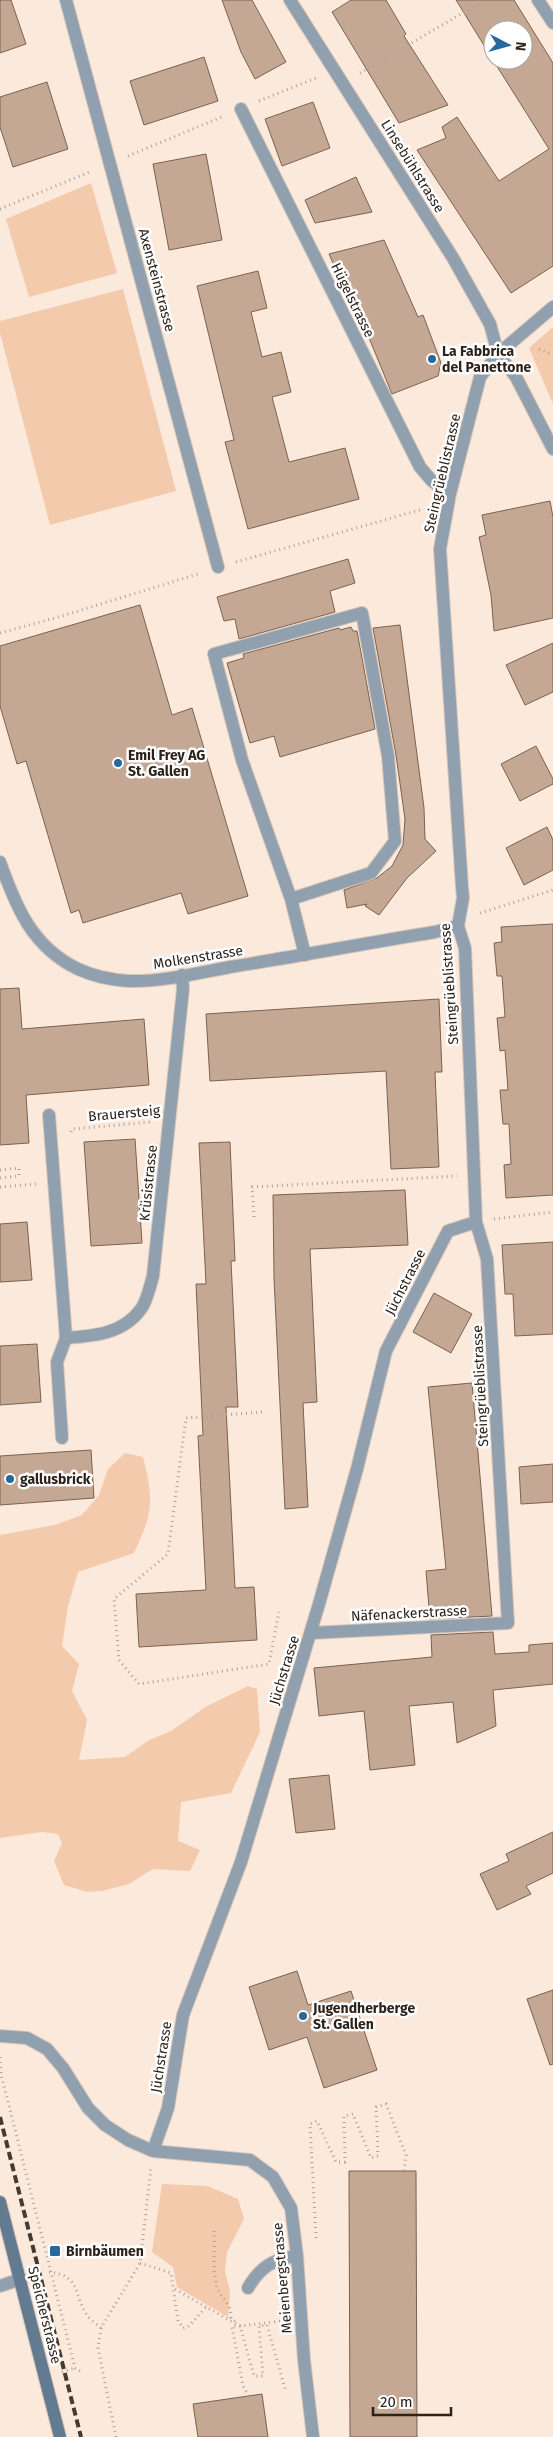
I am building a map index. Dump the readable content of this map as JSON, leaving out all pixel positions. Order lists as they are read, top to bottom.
{
  "streets": {
    "main road": ["Speicherstrasse"],
    "street": [
      "Linsebühlstrasse",
      "Axensteinstrasse",
      "Hügelstrasse",
      "Steingrüeblistrasse",
      "Molkenstrasse",
      "Krüsistrasse",
      "Jüchstrasse",
      "Näfenackerstrasse",
      "Meienbergstrasse"
    ],
    "path": ["Brauersteig"]
  },
  "crossings": [
    ["Linsebühlstrasse", "Steingrüeblistrasse"],
    ["Hügelstrasse", "Steingrüeblistrasse"],
    ["Steingrüeblistrasse", "Molkenstrasse"],
    ["Steingrüeblistrasse", "Jüchstrasse"],
    ["Steingrüeblistrasse", "Näfenackerstrasse"],
    ["Molkenstrasse", "Krüsistrasse"],
    ["Brauersteig", "Krüsistrasse"],
    ["Jüchstrasse", "Näfenackerstrasse"],
    ["Jüchstrasse", "Meienbergstrasse"]
  ],
  "places": {
    "other": [
      "La Fabbrica del Panettone",
      "Emil Frey AG St. Gallen",
      "gallusbrick",
      "Jugendherberge St. Gallen"
    ],
    "transit": ["Birnbäumen"]
  },
  "scale_bar": "20 m",
  "north": "right"
}
